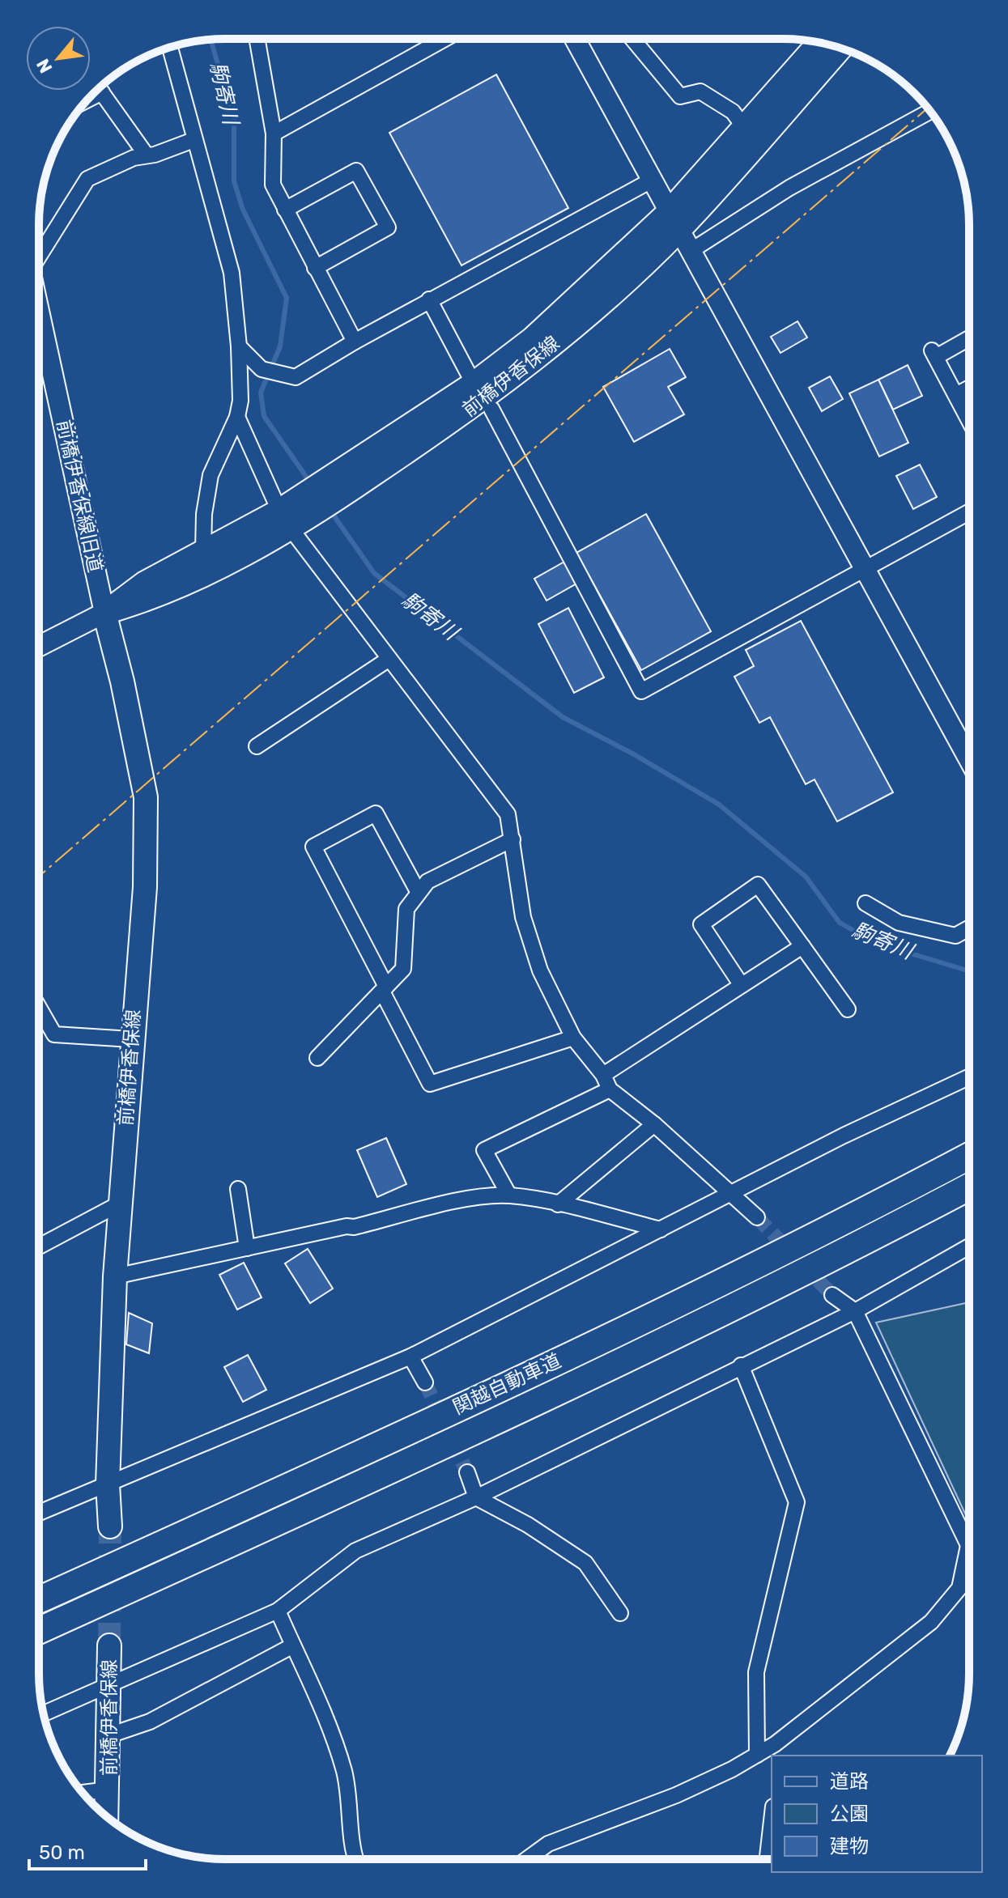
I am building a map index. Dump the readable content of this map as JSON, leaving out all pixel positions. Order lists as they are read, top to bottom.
{
  "streets": {
    "highway": ["関越自動車道"],
    "main road": ["前橋伊香保線"],
    "street": ["前橋伊香保線旧道"]
  },
  "crossings": [
    ["前橋伊香保線", "前橋伊香保線旧道"]
  ],
  "water": ["駒寄川"],
  "legend": ["道路", "公園", "建物"],
  "scale_bar": "50 m",
  "north": "bottom left"
}
